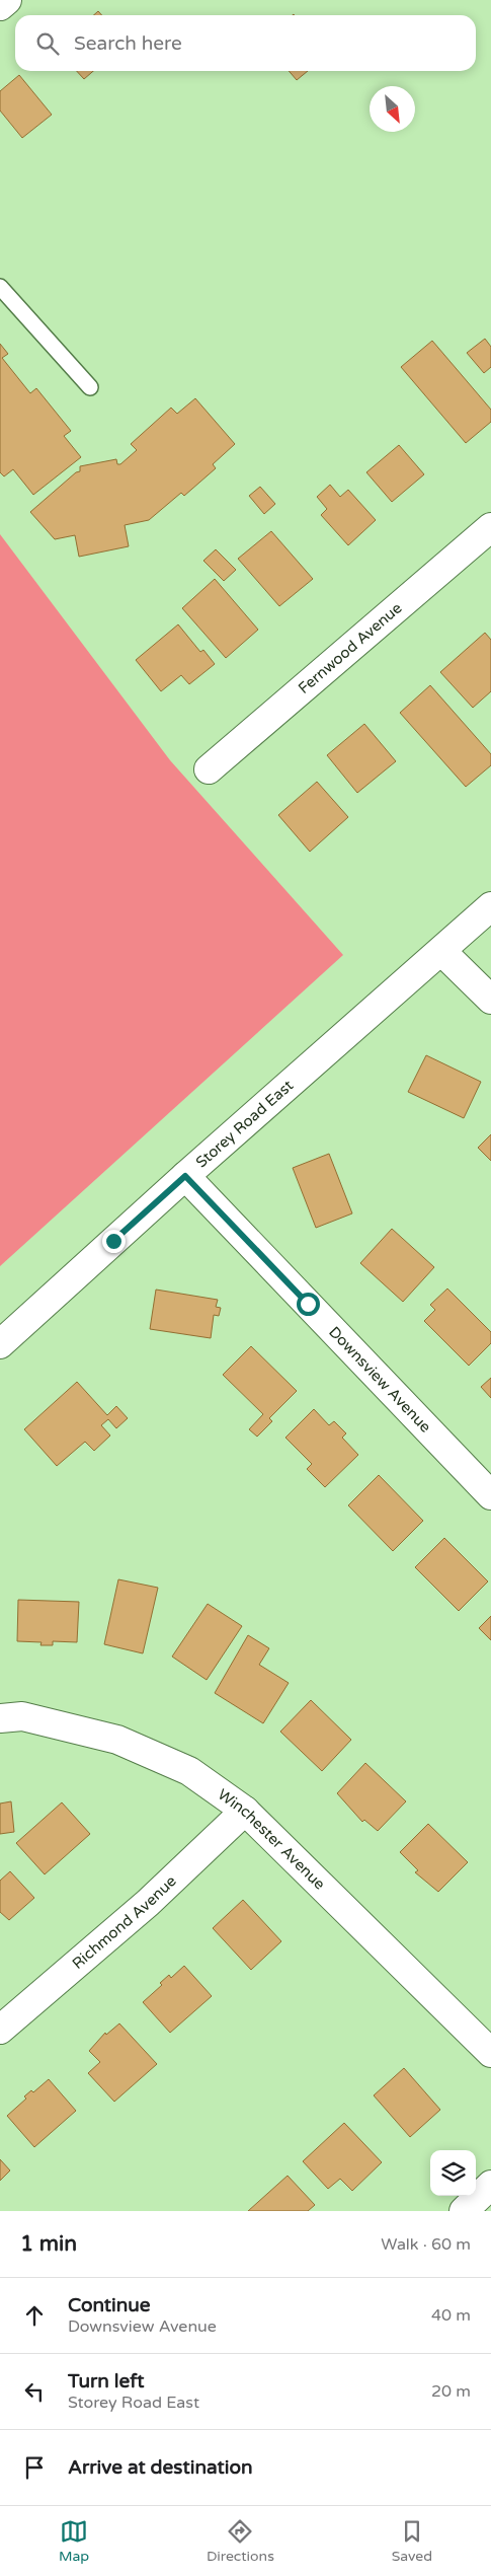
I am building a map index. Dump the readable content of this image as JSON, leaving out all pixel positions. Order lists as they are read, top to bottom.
{
  "streets": {
    "street": [
      "Fernwood Avenue",
      "Storey Road East",
      "Downsview Avenue",
      "Winchester Avenue",
      "Richmond Avenue"
    ]
  },
  "crossings": [
    ["Storey Road East", "Downsview Avenue"],
    ["Winchester Avenue", "Richmond Avenue"]
  ],
  "north": "bottom right",
  "page": {
    "search": "Search here",
    "heading": ["1 min", "Walk · 60 m"],
    "list": [
      ["Continue", "Downsview Avenue", "40 m"],
      ["Turn left", "Storey Road East", "20 m"],
      "Arrive at destination"
    ],
    "nav": ["Map", "Directions", "Saved"]
  }
}
